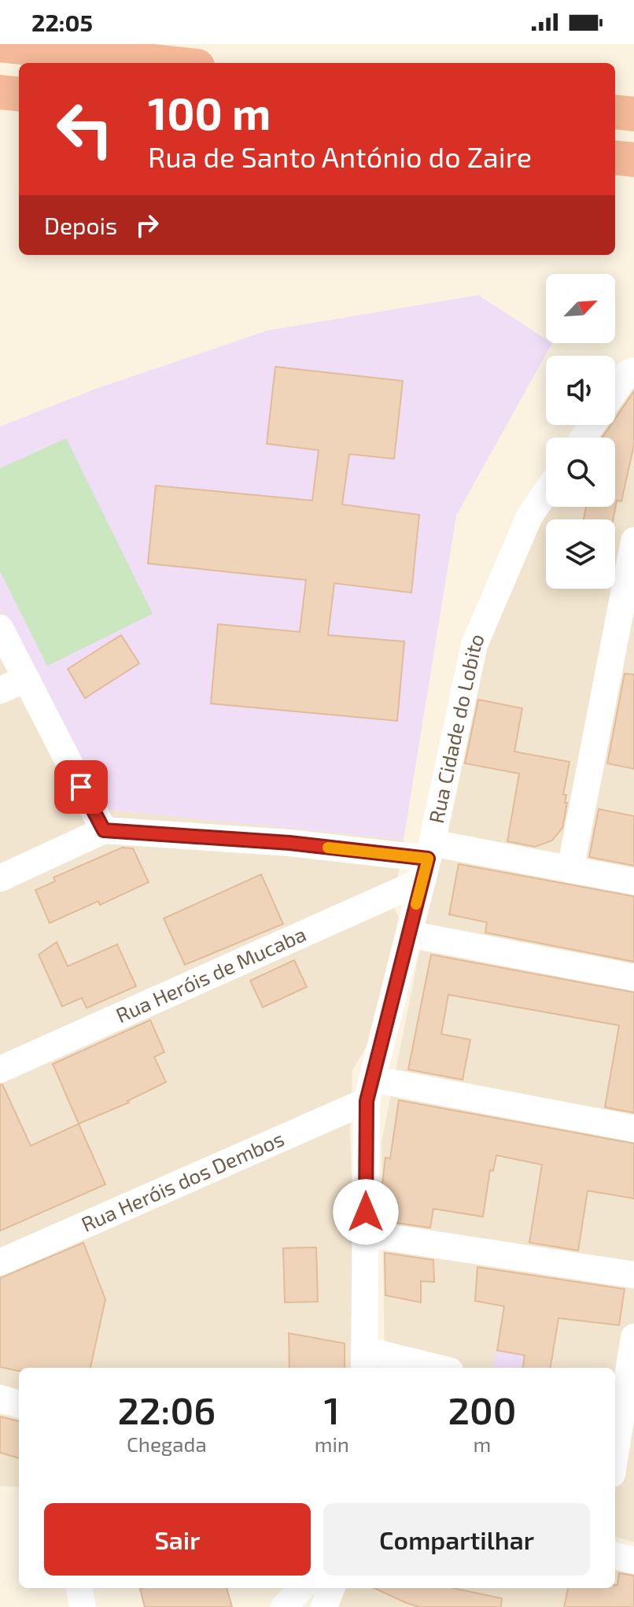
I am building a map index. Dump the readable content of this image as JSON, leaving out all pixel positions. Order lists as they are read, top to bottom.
{
  "streets": {
    "street": ["Rua Cidade do Lobito", "Rua Heróis de Mucaba", "Rua Heróis dos Dembos"]
  },
  "crossings": [
    ["Rua Cidade do Lobito", "Rua Heróis de Mucaba"],
    ["Rua Cidade do Lobito", "Rua Heróis dos Dembos"]
  ],
  "north": "top right",
  "page": {
    "status": "22:05",
    "turn": ["100 m", "Rua de Santo António do Zaire"],
    "then": "Depois",
    "eta": [
      "22:06",
      "Chegada",
      "1",
      "min",
      "200",
      "m"
    ],
    "buttons": ["Sair", "Compartilhar"]
  }
}
